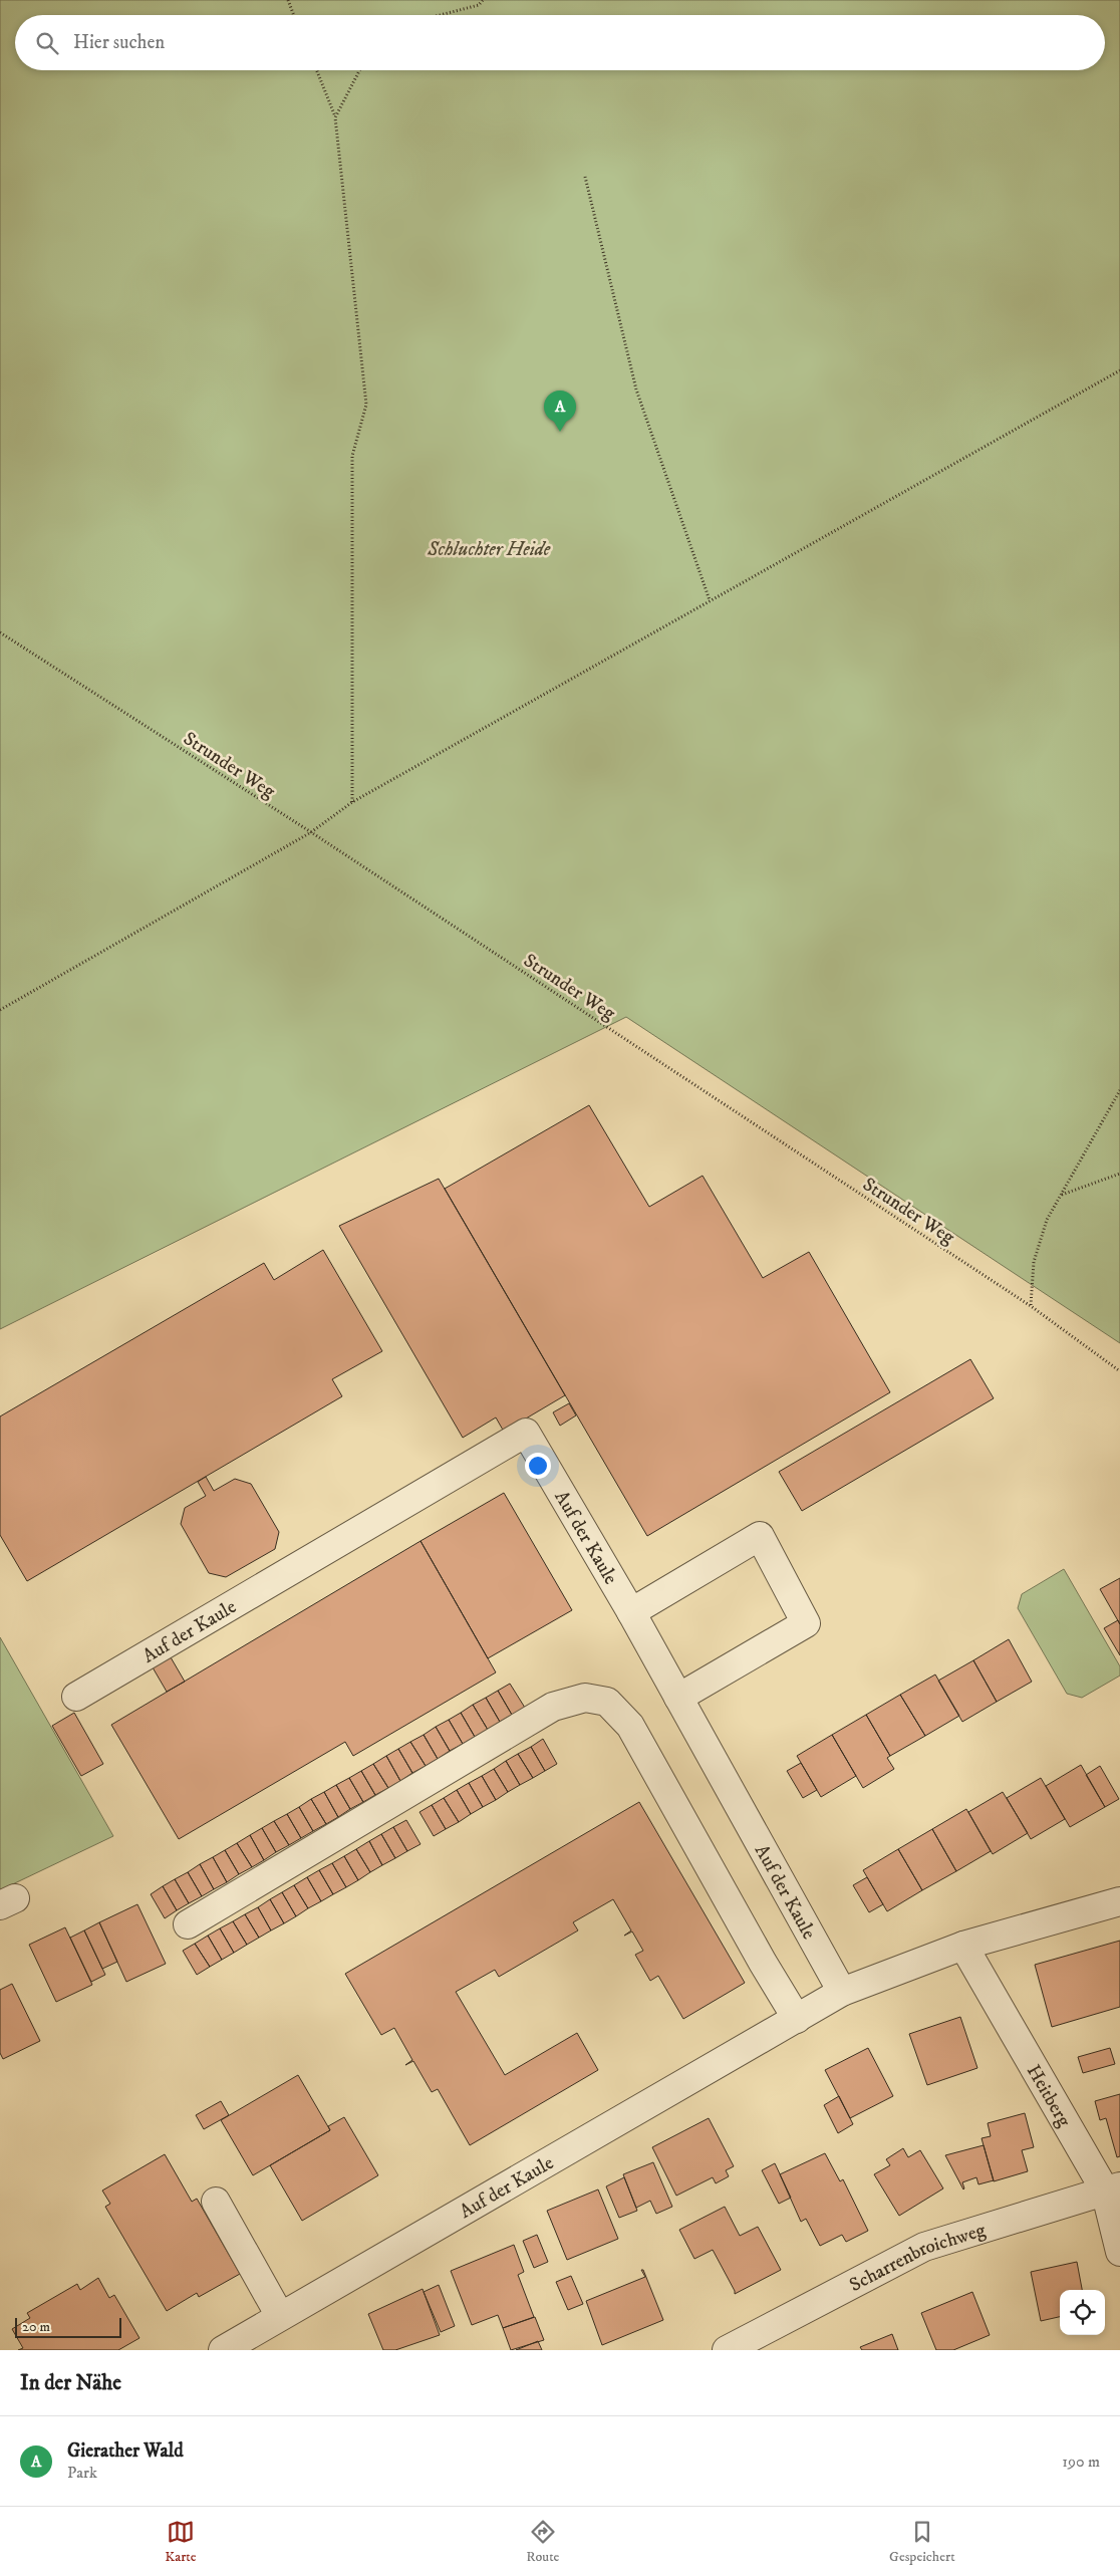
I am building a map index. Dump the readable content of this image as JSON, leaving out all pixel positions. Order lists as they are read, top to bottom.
{
  "streets": {
    "street": ["Auf der Kaule", "Heitberg", "Scharrenbroichweg"],
    "path": ["Strunder Weg"]
  },
  "crossings": [
    ["Auf der Kaule", "Heitberg"],
    ["Heitberg", "Scharrenbroichweg"]
  ],
  "parks": ["Schluchter Heide"],
  "scale_bar": "20 m",
  "page": {
    "search": "Hier suchen",
    "pins": "A",
    "scale": "20 m",
    "heading": "In der Nähe",
    "list": [
      {
        "mark": "A",
        "name": "Gierather Wald",
        "note": "Park",
        "value": "190 m"
      }
    ],
    "nav": ["Karte", "Route", "Gespeichert"]
  }
}
